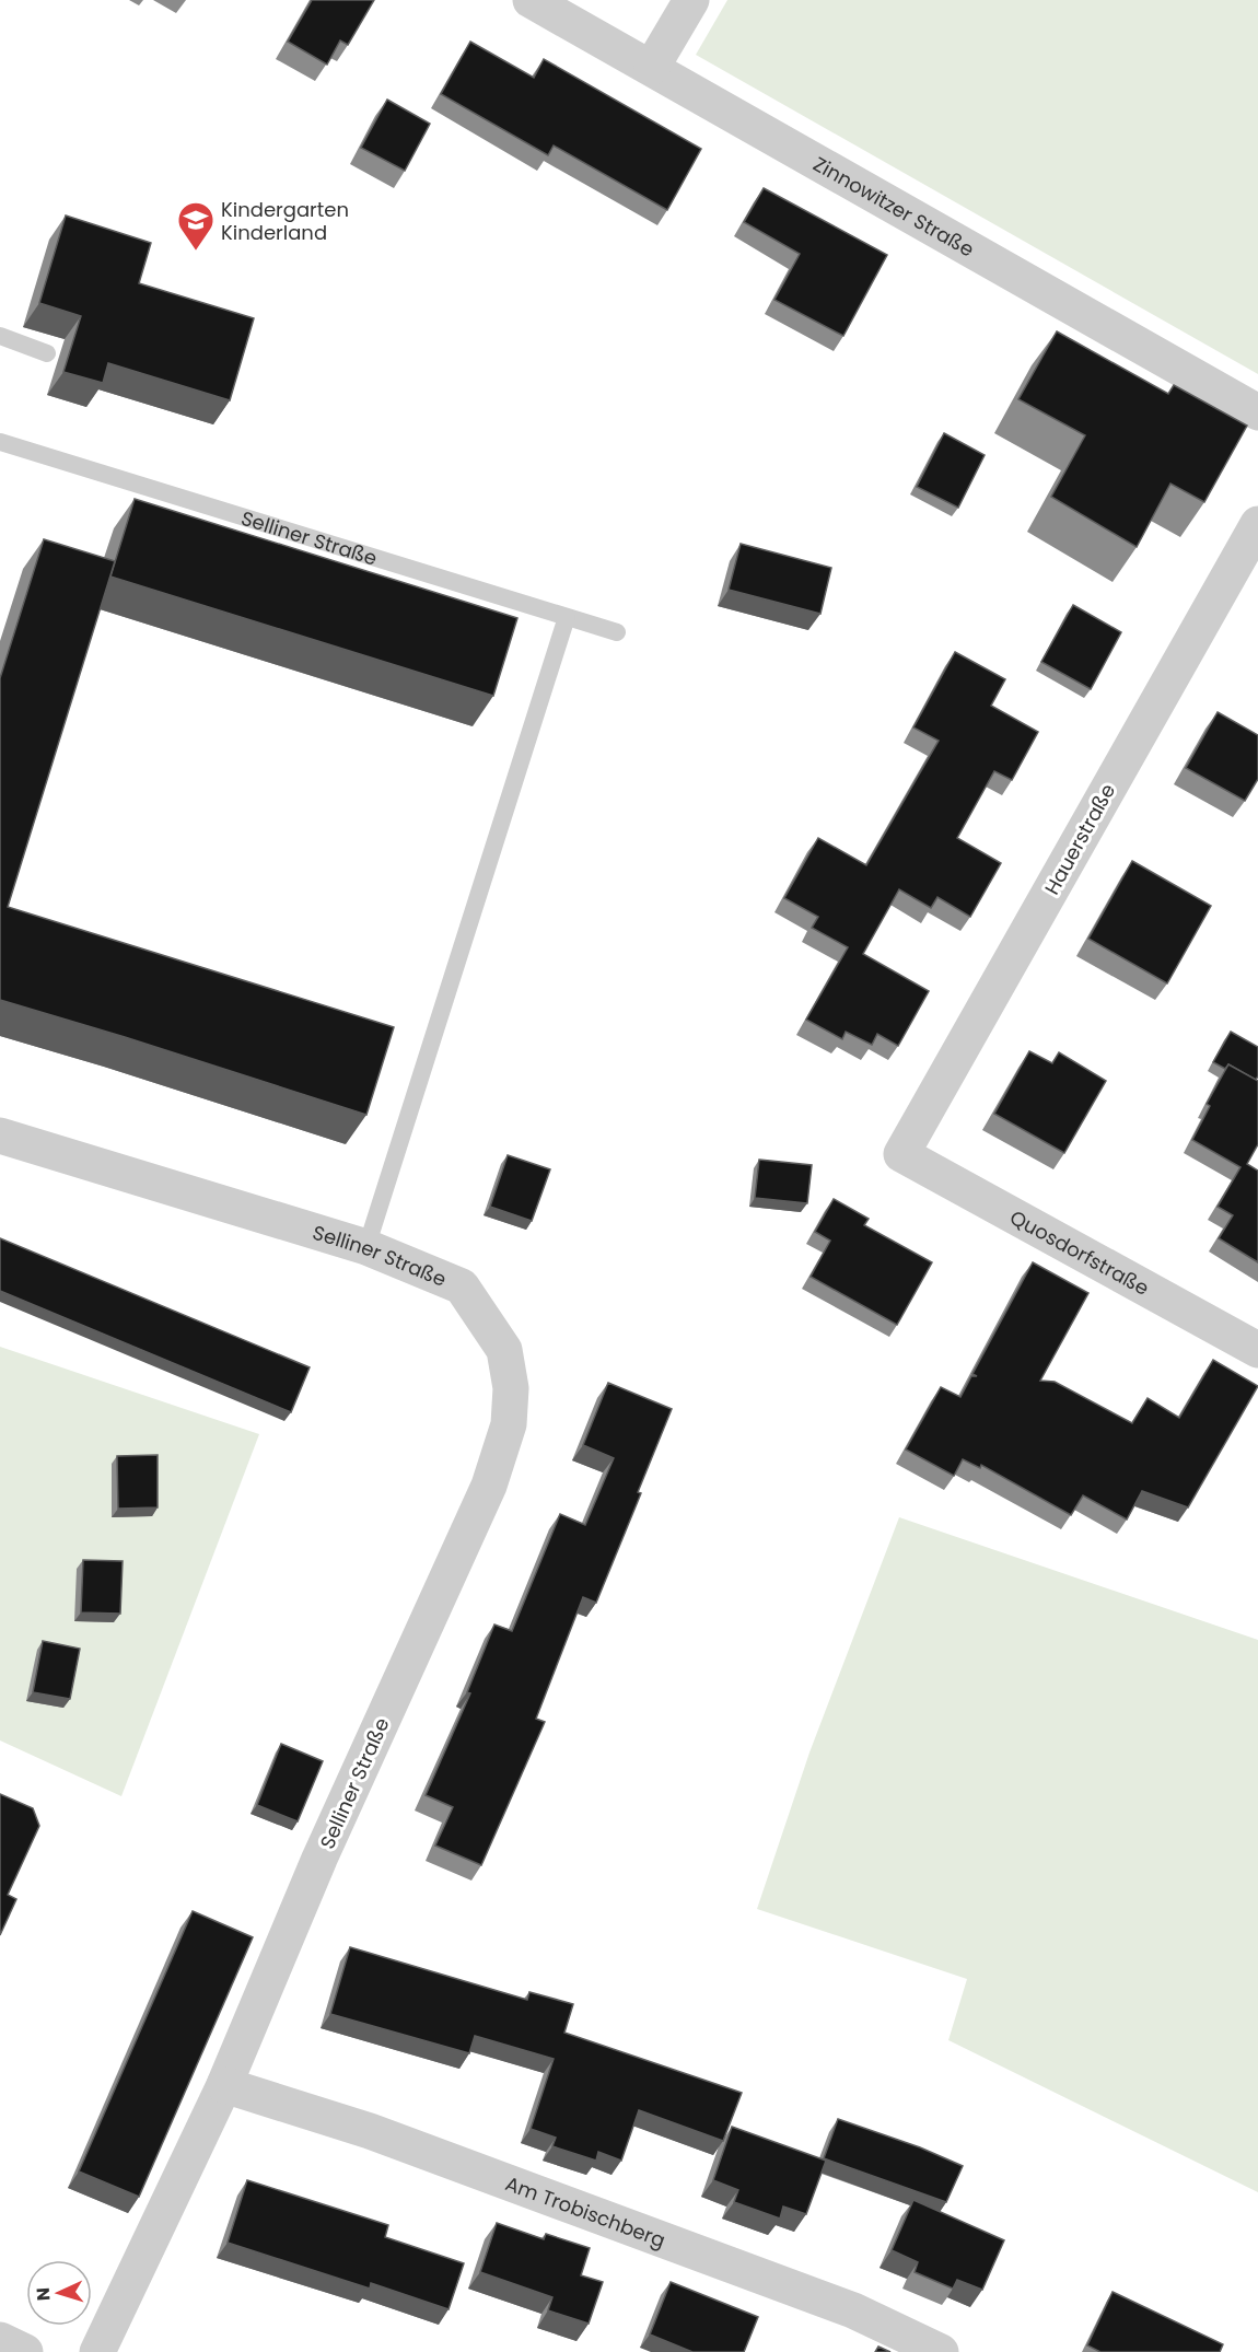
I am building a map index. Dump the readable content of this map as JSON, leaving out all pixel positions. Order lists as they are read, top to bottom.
{
  "streets": {
    "street": [
      "Zinnowitzer Straße",
      "Selliner Straße",
      "Hauerstraße",
      "Quosdorfstraße",
      "Am Trobischberg"
    ]
  },
  "crossings": [
    ["Selliner Straße", "Am Trobischberg"],
    ["Hauerstraße", "Quosdorfstraße"]
  ],
  "places": {
    "school or university": ["Kindergarten Kinderland"]
  },
  "north": "left"
}
